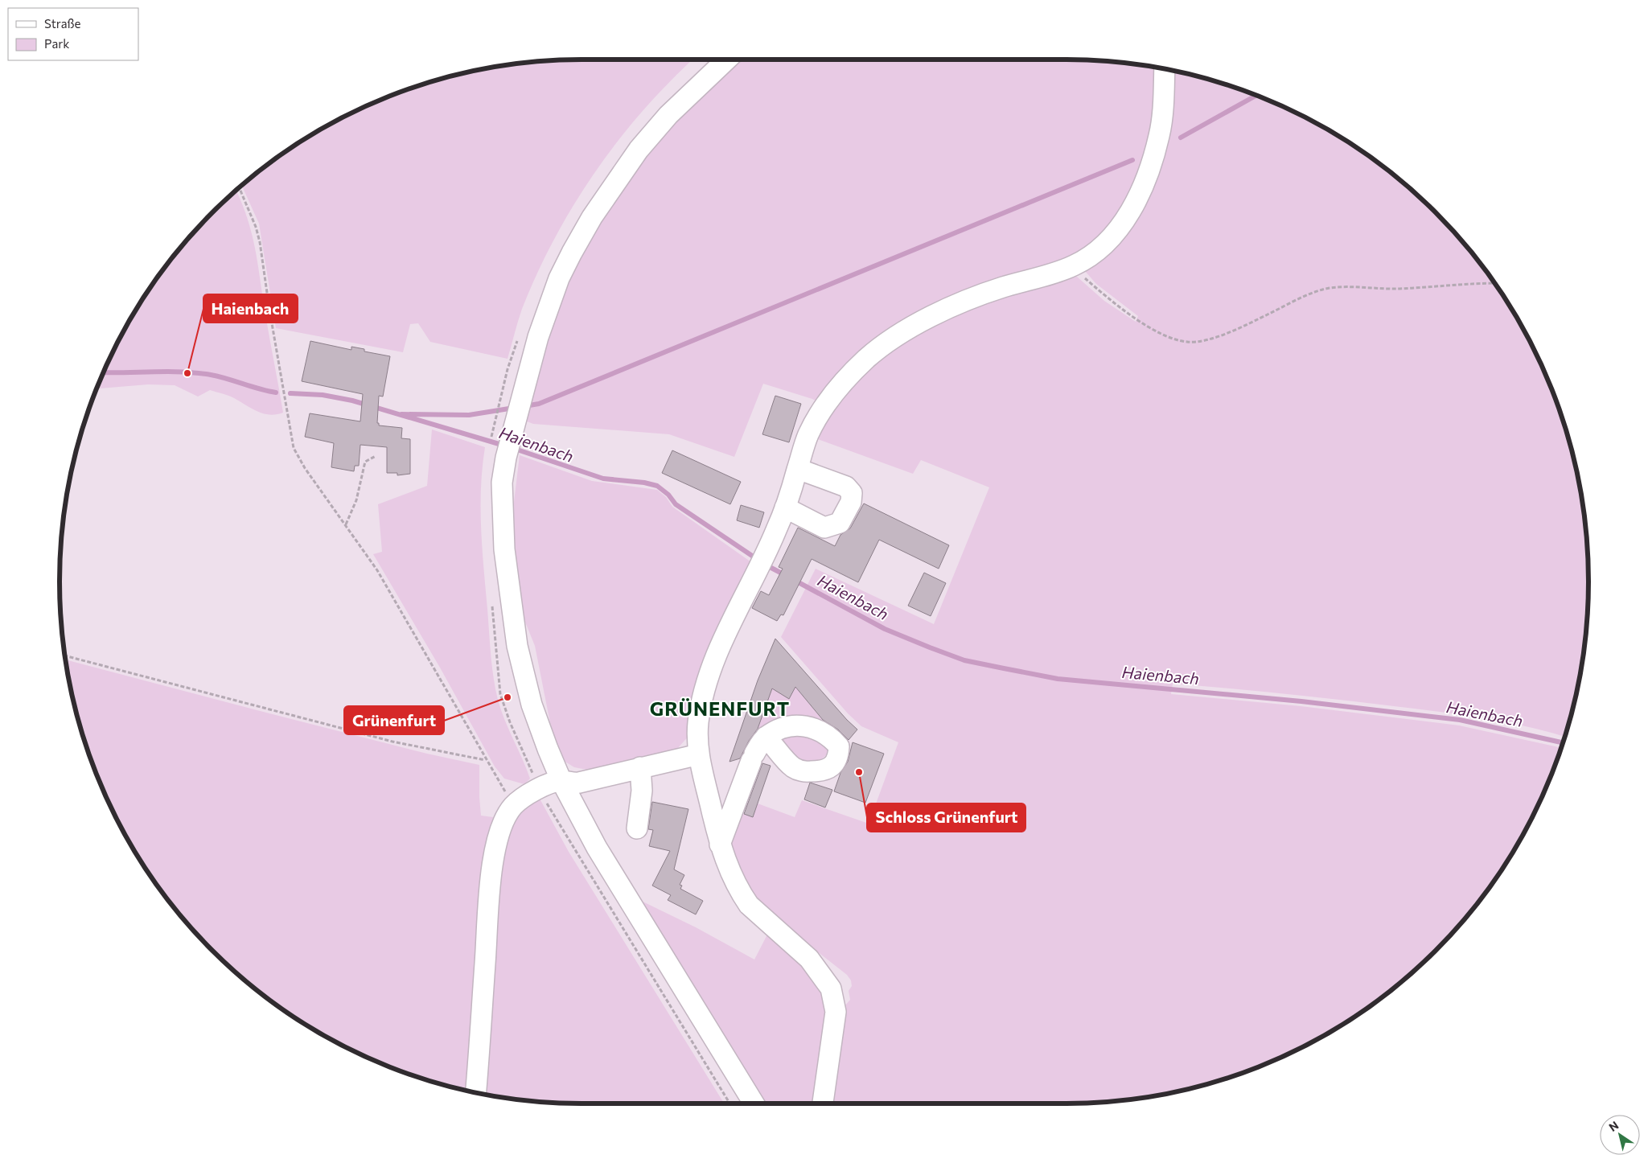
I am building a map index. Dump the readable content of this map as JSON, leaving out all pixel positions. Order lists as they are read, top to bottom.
{
  "districts": ["GRÜNENFURT"],
  "water": ["Haienbach"],
  "places": ["Haienbach", "Grünenfurt", "Schloss Grünenfurt"],
  "legend": ["Straße", "Park"],
  "north": "top left"
}
